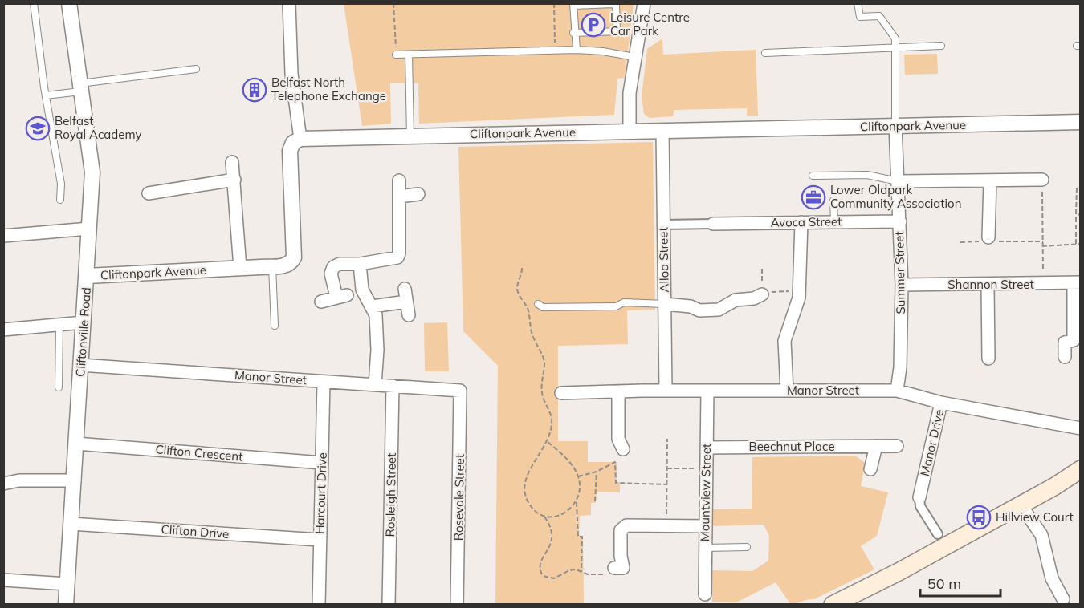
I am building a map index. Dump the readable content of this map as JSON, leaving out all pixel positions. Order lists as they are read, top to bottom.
{
  "streets": {
    "street": [
      "Cliftonpark Avenue",
      "Avoca Street",
      "Alloa Street",
      "Summer Street",
      "Shannon Street",
      "Cliftonville Road",
      "Manor Street",
      "Manor Drive",
      "Beechnut Place",
      "Clifton Crescent",
      "Mountview Street",
      "Harcourt Drive",
      "Rosleigh Street",
      "Rosevale Street",
      "Clifton Drive"
    ]
  },
  "crossings": [
    ["Cliftonpark Avenue", "Alloa Street"],
    ["Cliftonpark Avenue", "Summer Street"],
    ["Cliftonpark Avenue", "Cliftonville Road"],
    ["Avoca Street", "Summer Street"],
    ["Alloa Street", "Manor Street"],
    ["Summer Street", "Shannon Street"],
    ["Summer Street", "Manor Street"],
    ["Cliftonville Road", "Manor Street"],
    ["Cliftonville Road", "Clifton Crescent"],
    ["Cliftonville Road", "Clifton Drive"],
    ["Manor Street", "Manor Drive"],
    ["Manor Street", "Mountview Street"],
    ["Manor Street", "Harcourt Drive"],
    ["Manor Street", "Rosleigh Street"],
    ["Manor Street", "Rosevale Street"],
    ["Beechnut Place", "Mountview Street"],
    ["Clifton Crescent", "Harcourt Drive"],
    ["Harcourt Drive", "Clifton Drive"]
  ],
  "places": {
    "parking": ["Leisure Centre Car Park"],
    "building": ["Belfast North Telephone Exchange"],
    "school or university": ["Belfast Royal Academy"],
    "office": ["Lower Oldpark Community Association"],
    "bus stop": ["Hillview Court"]
  },
  "scale_bar": "50 m"
}
